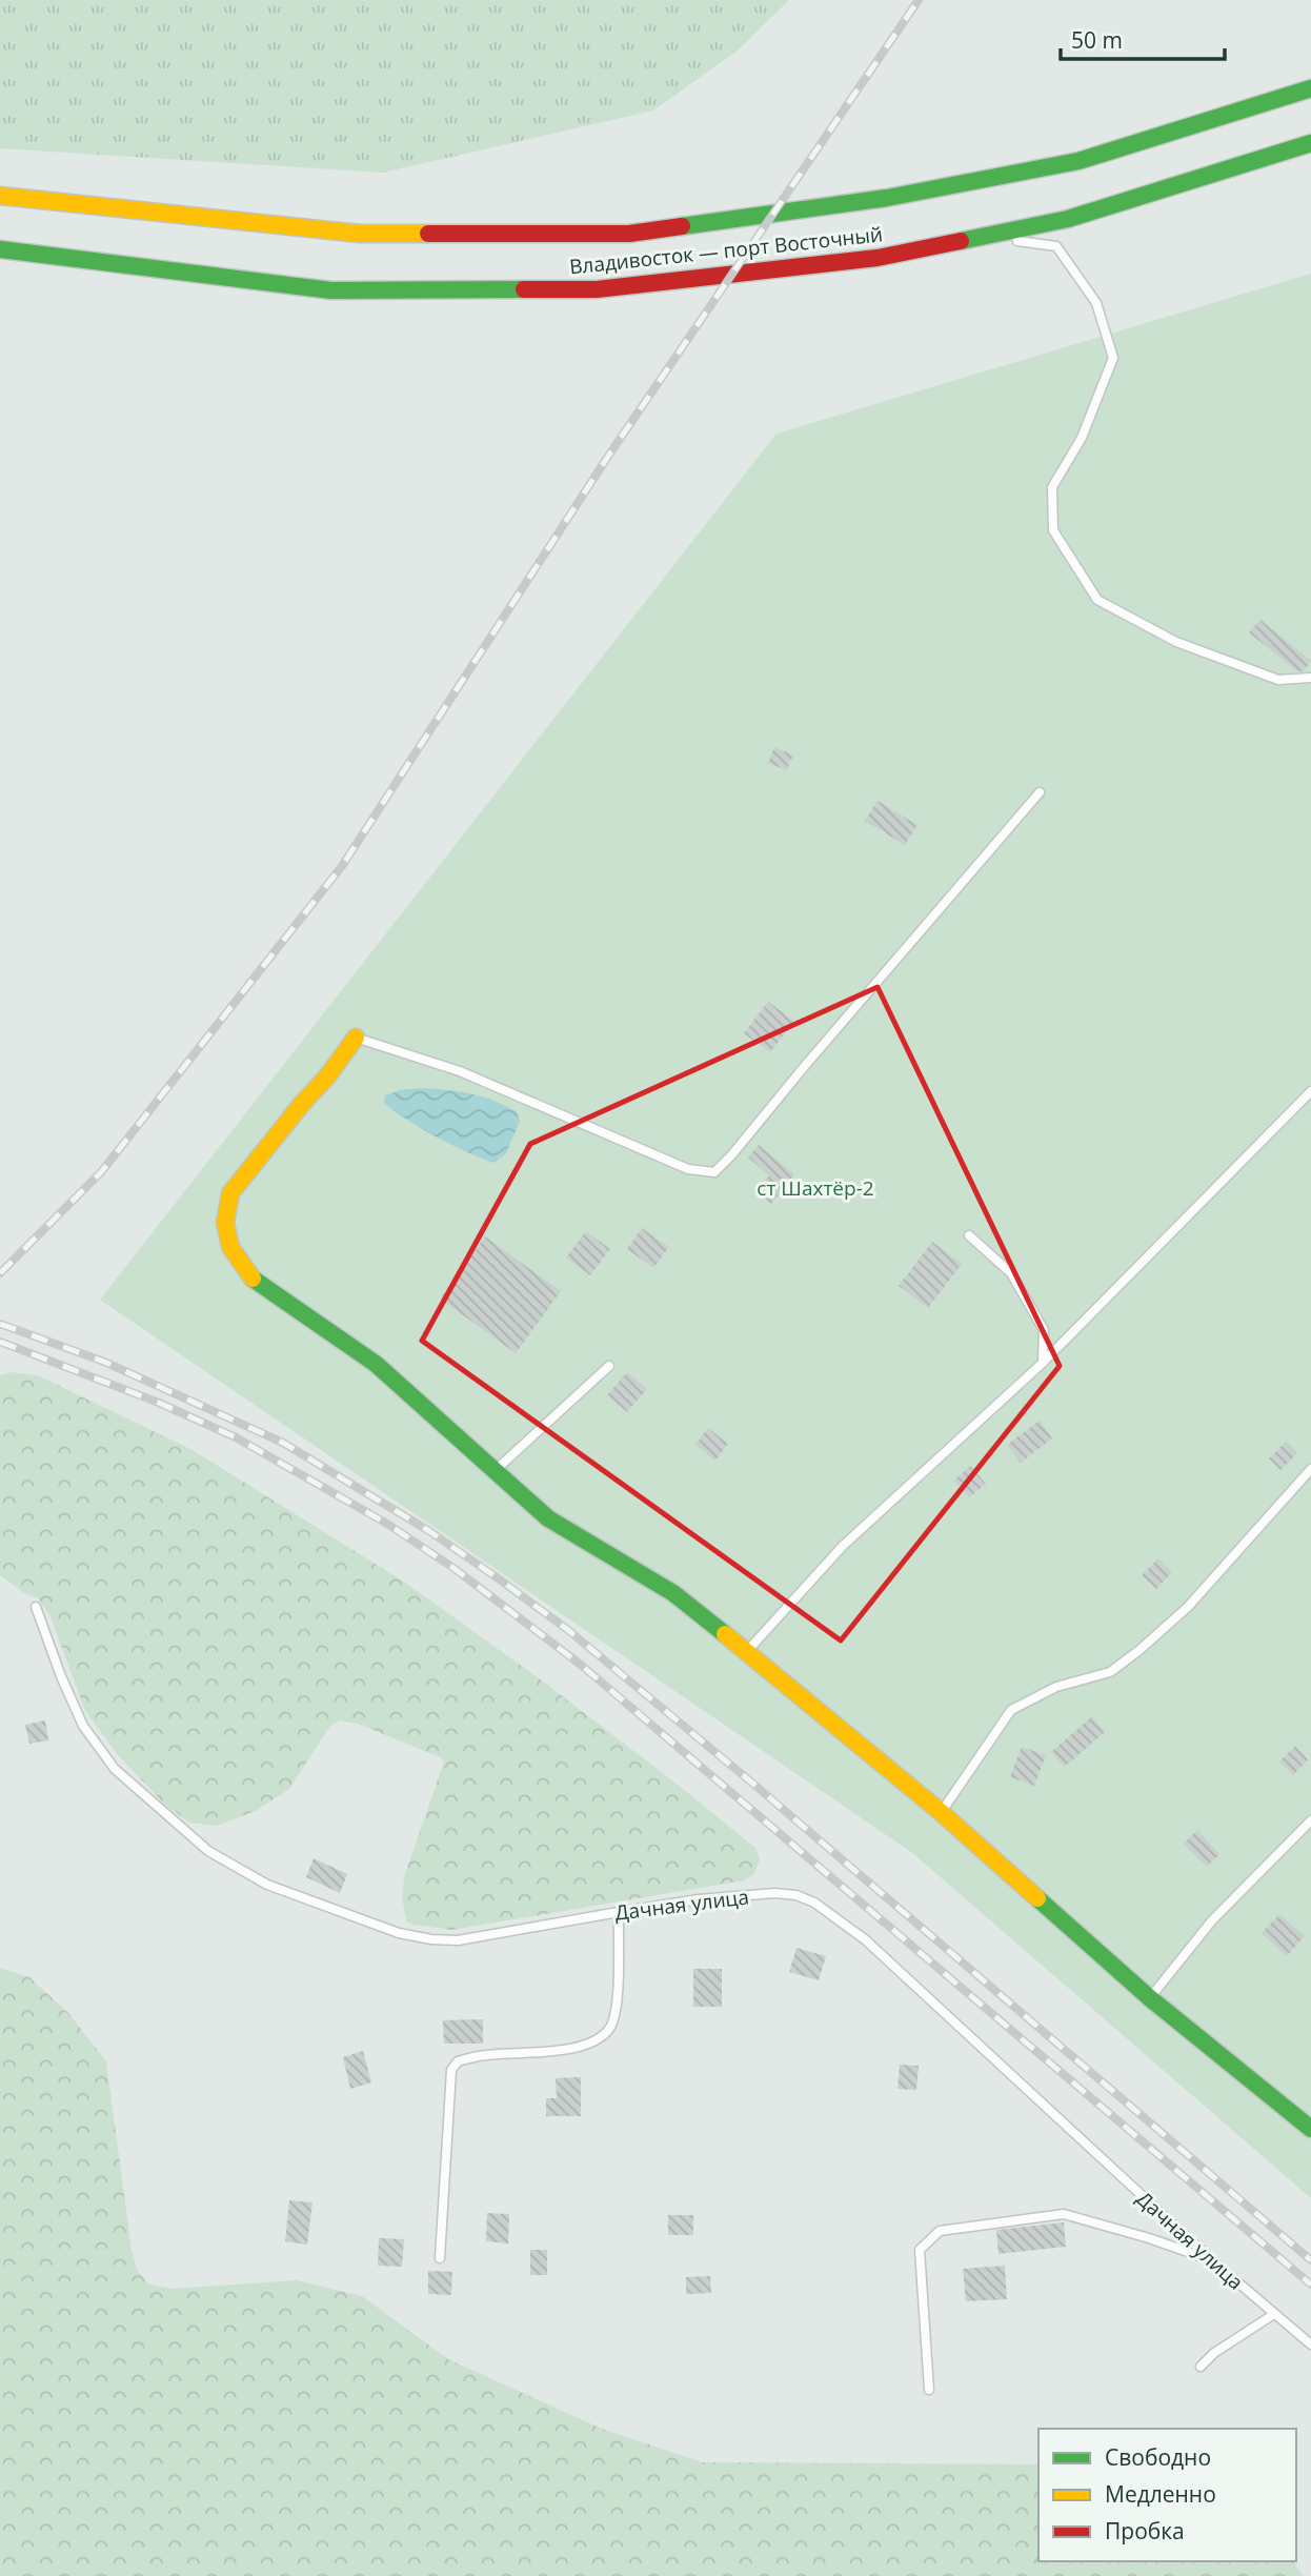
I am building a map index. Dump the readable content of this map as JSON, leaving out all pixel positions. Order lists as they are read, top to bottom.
{
  "streets": {
    "main road": ["Владивосток — порт Восточный"],
    "lane": ["Дачная улица"]
  },
  "parks": ["ст Шахтёр-2"],
  "legend": ["Свободно", "Медленно", "Пробка"],
  "scale_bar": "50 m"
}
